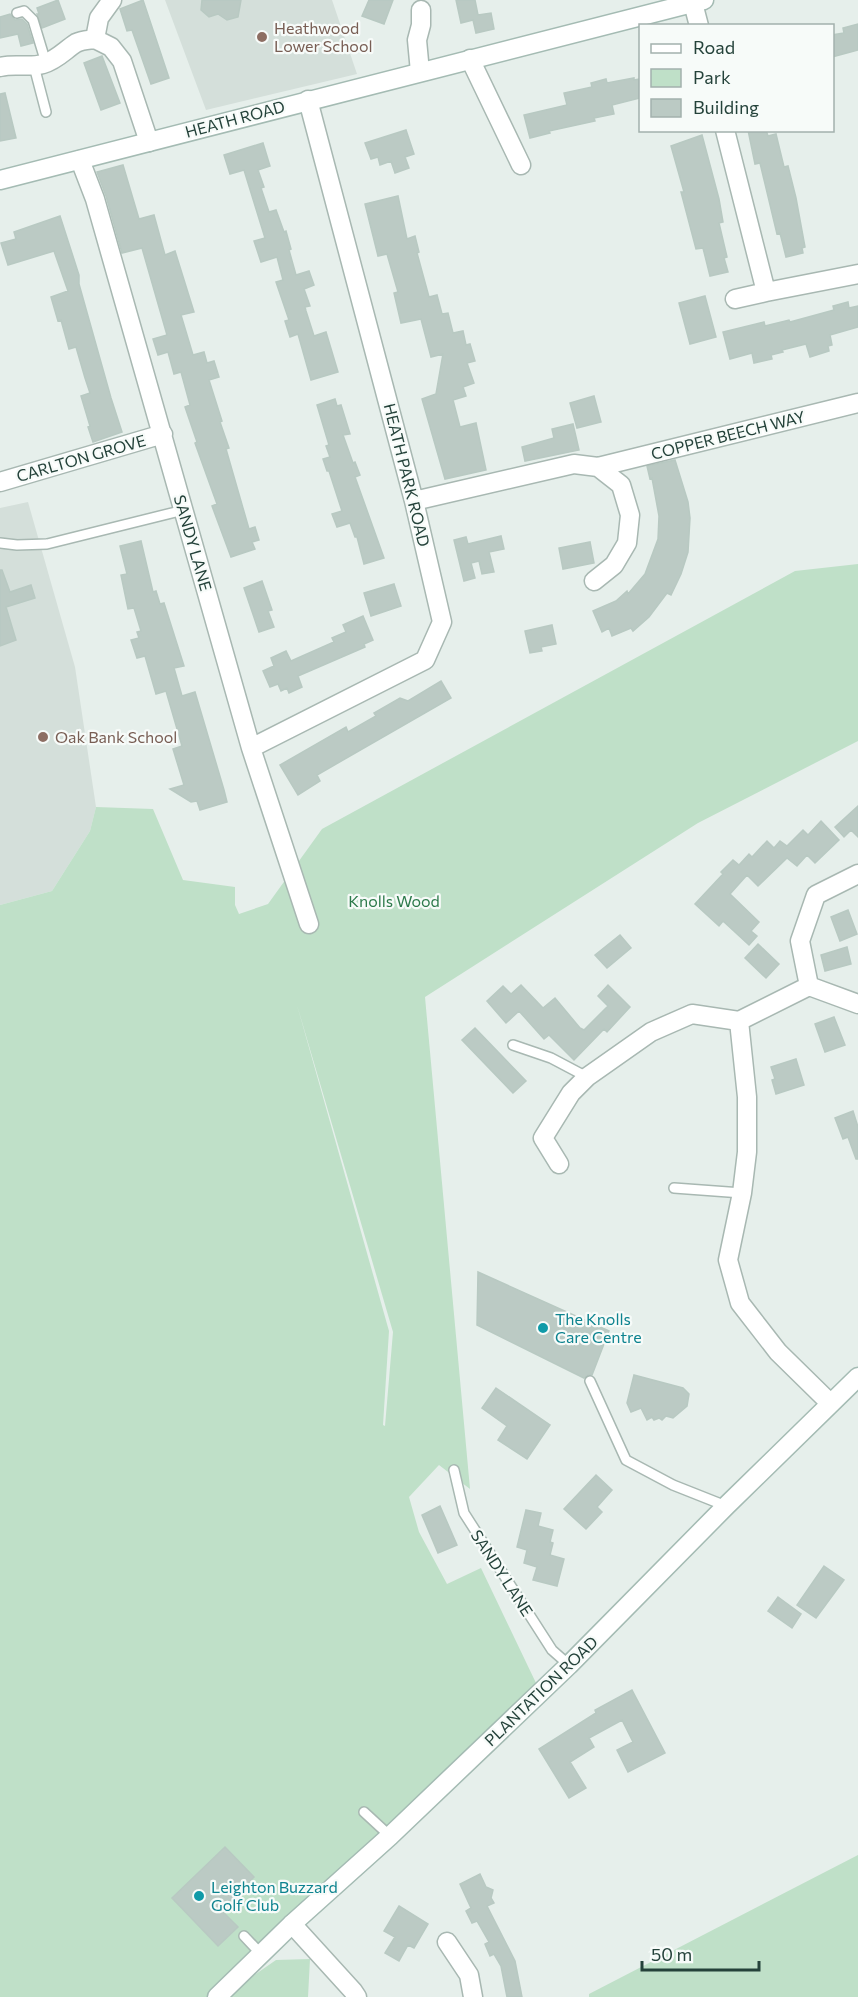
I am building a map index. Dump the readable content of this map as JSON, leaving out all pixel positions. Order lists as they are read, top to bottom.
{
  "streets": {
    "street": [
      "HEATH ROAD",
      "COPPER BEECH WAY",
      "CARLTON GROVE",
      "HEATH PARK ROAD",
      "SANDY LANE",
      "PLANTATION ROAD"
    ]
  },
  "crossings": [
    ["HEATH ROAD", "HEATH PARK ROAD"],
    ["HEATH ROAD", "SANDY LANE"],
    ["COPPER BEECH WAY", "HEATH PARK ROAD"],
    ["CARLTON GROVE", "SANDY LANE"],
    ["HEATH PARK ROAD", "SANDY LANE"],
    ["SANDY LANE", "PLANTATION ROAD"]
  ],
  "parks": ["Knolls Wood"],
  "places": [
    "Heathwood Lower School",
    "Oak Bank School",
    "The Knolls Care Centre",
    "Leighton Buzzard Golf Club"
  ],
  "legend": ["Road", "Park", "Building"],
  "scale_bar": "50 m"
}
